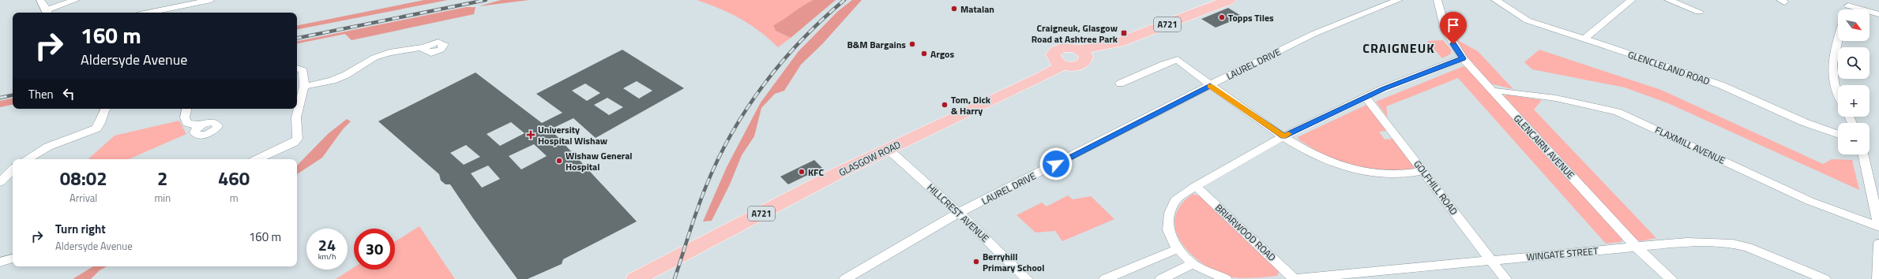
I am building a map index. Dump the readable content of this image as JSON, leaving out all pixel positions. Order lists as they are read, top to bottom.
{
  "streets": {
    "main road": ["A721", "GLASGOW ROAD"],
    "street": [
      "LAUREL DRIVE",
      "GLENCLELAND ROAD",
      "FLAXMILL AVENUE",
      "GLENCAIRN AVENUE",
      "GOLFHILL ROAD",
      "HILLCREST AVENUE",
      "BRIARWOOD ROAD",
      "WINGATE STREET"
    ]
  },
  "crossings": [
    ["LAUREL DRIVE", "HILLCREST AVENUE"],
    ["FLAXMILL AVENUE", "GLENCAIRN AVENUE"],
    ["GLENCAIRN AVENUE", "WINGATE STREET"],
    ["GLASGOW ROAD", "HILLCREST AVENUE"],
    ["GOLFHILL ROAD", "WINGATE STREET"],
    ["BRIARWOOD ROAD", "WINGATE STREET"]
  ],
  "districts": ["CRAIGNEUK"],
  "places": {
    "other": [
      "Matalan",
      "Topps Tiles",
      "B&M Bargains",
      "Argos",
      "Tom, Dick & Harry",
      "Wishaw General Hospital",
      "KFC",
      "Berryhill Primary School"
    ],
    "transit": ["Craigneuk, Glasgow Road at Ashtree Park"],
    "health": ["University Hospital Wishaw"]
  },
  "north": "bottom right",
  "page": {
    "map_buttons": ["+", "−"],
    "turn": ["160 m", "Aldersyde Avenue"],
    "then": "Then",
    "eta": [
      "08:02",
      "Arrival",
      "2",
      "min",
      "460",
      "m"
    ],
    "list": [
      {
        "name": "Turn right",
        "note": "Aldersyde Avenue",
        "value": "160 m"
      }
    ],
    "speed": "24 km/h",
    "limit": "30"
  }
}
